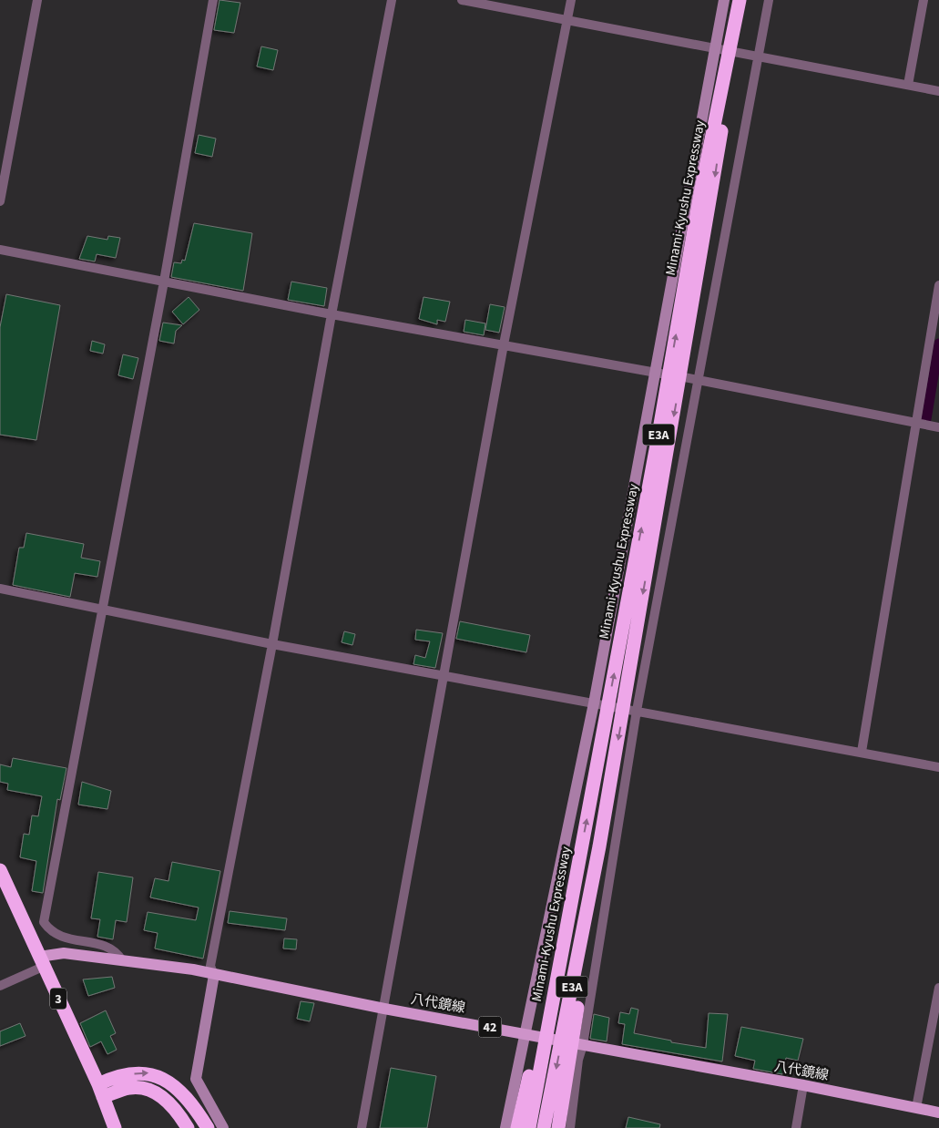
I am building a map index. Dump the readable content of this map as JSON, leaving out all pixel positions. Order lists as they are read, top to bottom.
{
  "streets": {
    "highway": ["Minami-Kyushu Expressway", "E3A", "3"],
    "main road": ["八代鏡線", "42"]
  },
  "crossings": [
    ["3", "八代鏡線"]
  ]
}
